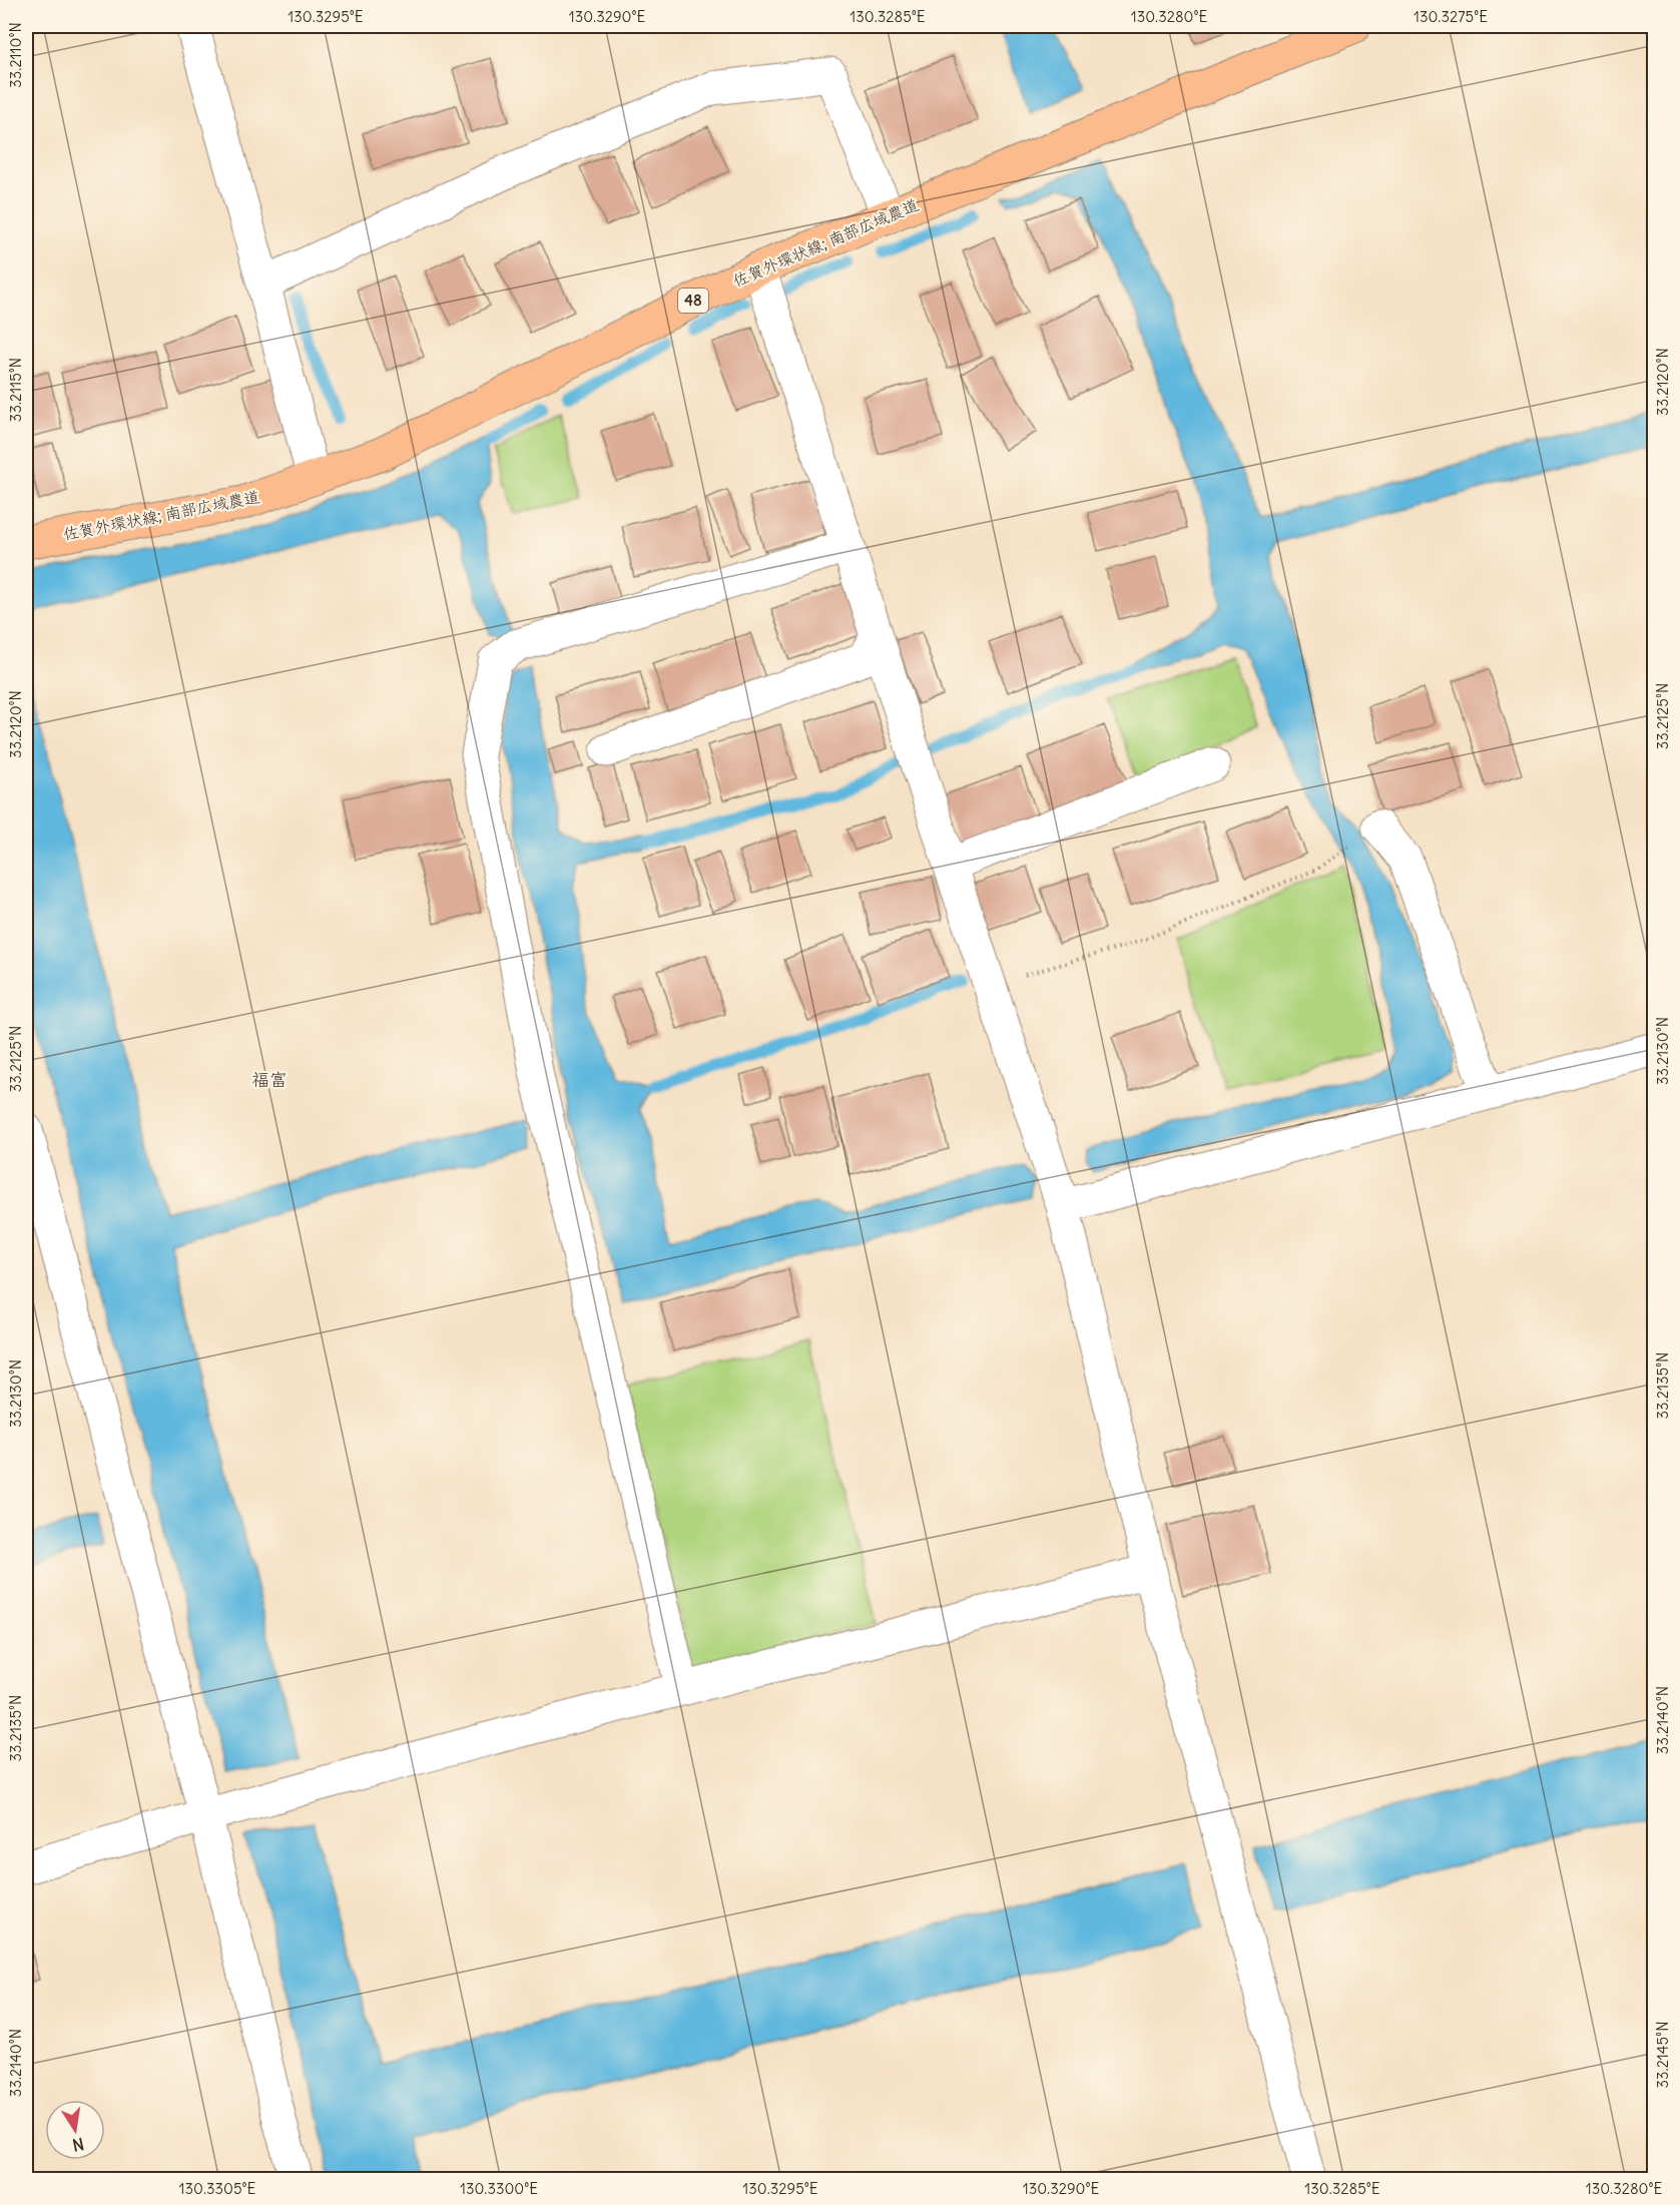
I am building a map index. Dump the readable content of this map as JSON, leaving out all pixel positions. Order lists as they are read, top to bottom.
{
  "streets": {
    "main road": ["佐賀外環状線; 南部広域農道", "48"]
  },
  "districts": ["福富"],
  "north": "bottom",
  "coordinates": [
    "130.3295°E",
    "130.3290°E",
    "130.3285°E",
    "130.3280°E",
    "130.3275°E",
    "33.2110°N",
    "33.2120°N",
    "33.2115°N",
    "33.2125°N",
    "33.2130°N",
    "33.2135°N",
    "33.2140°N",
    "33.2145°N",
    "130.3305°E",
    "130.3300°E"
  ]
}
